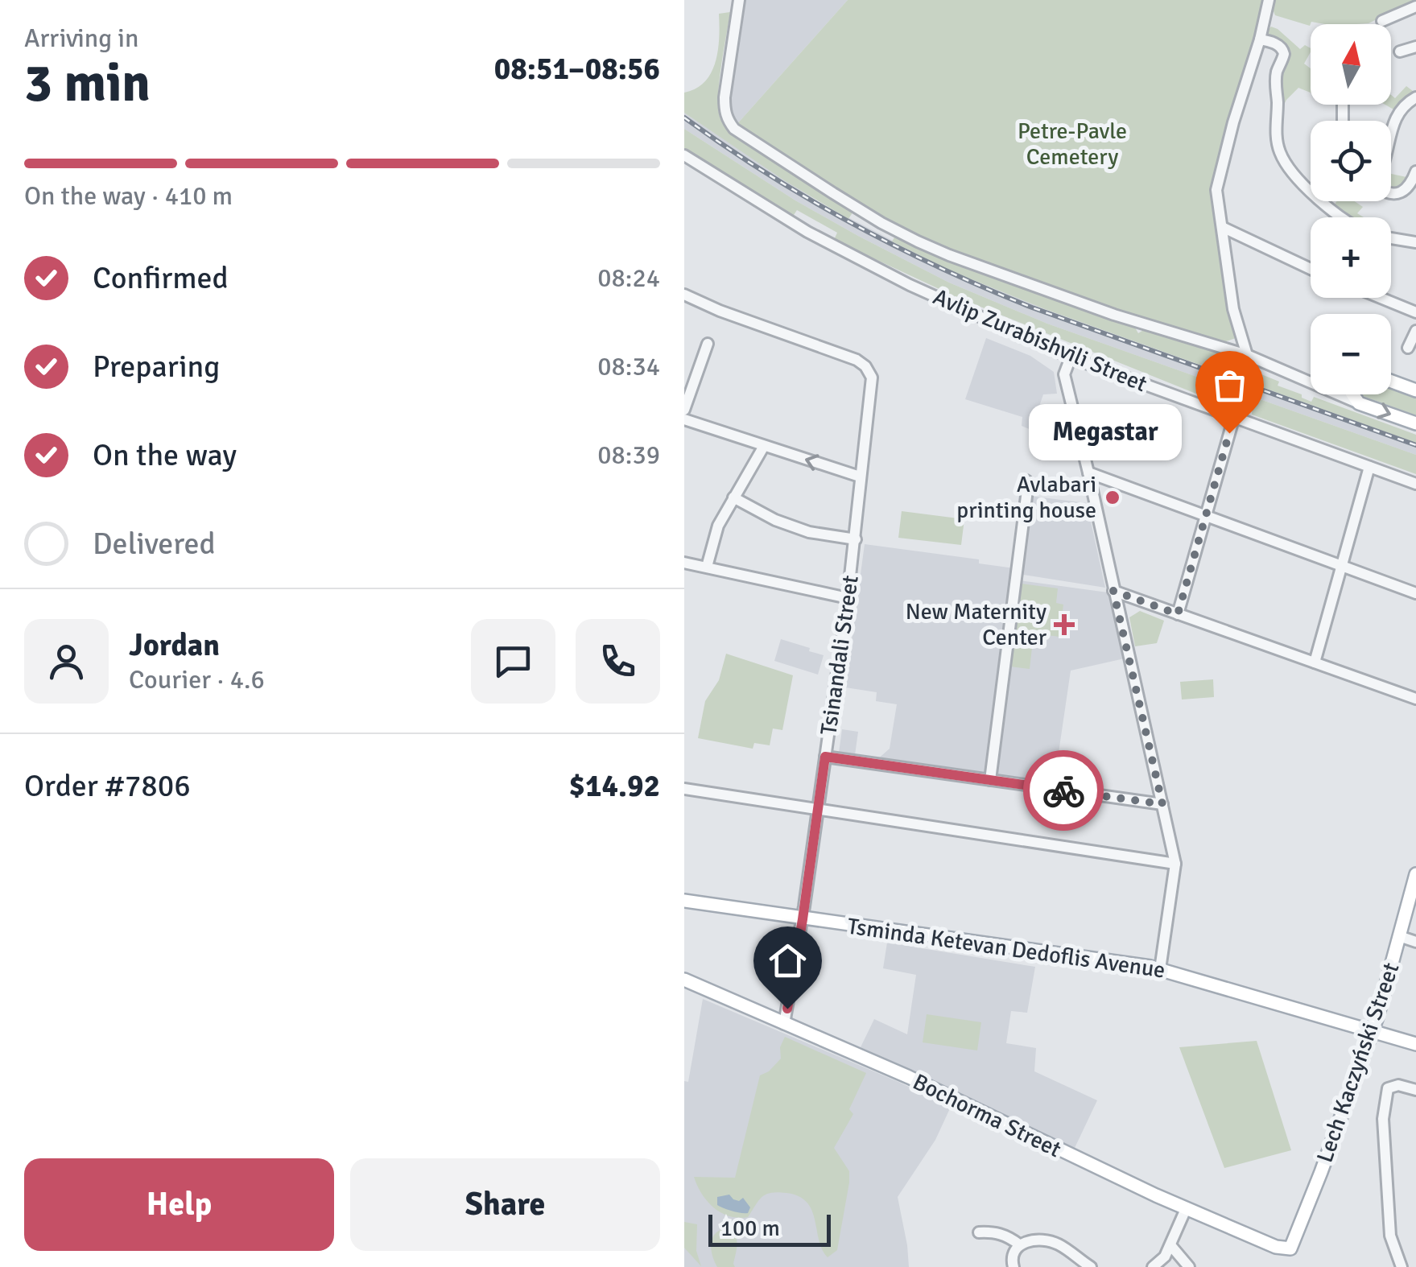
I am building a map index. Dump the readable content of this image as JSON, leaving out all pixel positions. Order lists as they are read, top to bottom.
{
  "streets": {
    "main road": ["Tsminda Ketevan Dedoflis Avenue", "Lech Kaczyński Street", "Bochorma Street"],
    "street": ["Avlip Zurabishvili Street", "Tsinandali Street"]
  },
  "crossings": [
    ["Tsinandali Street", "Tsminda Ketevan Dedoflis Avenue"],
    ["Tsinandali Street", "Bochorma Street"],
    ["Tsminda Ketevan Dedoflis Avenue", "Lech Kaczyński Street"],
    ["Lech Kaczyński Street", "Bochorma Street"]
  ],
  "parks": ["Petre-Pavle Cemetery"],
  "places": {
    "other": ["Megastar", "Avlabari printing house"],
    "health": ["New Maternity Center"]
  },
  "scale_bar": "100 m",
  "north": "top",
  "page": {
    "heading": ["3 min", "Arriving in", "08:51–08:56"],
    "panel": [
      "Jordan",
      "Courier · 4.6",
      "Order #7806",
      "$14.92"
    ],
    "map_buttons": ["+", "−"],
    "bar": "On the way · 410 m",
    "list": [
      ["Confirmed", "08:24"],
      ["Preparing", "08:34"],
      ["On the way", "08:39"],
      "Delivered"
    ],
    "bubble": "Megastar",
    "buttons": ["Help", "Share"],
    "scale": "100 m"
  }
}
